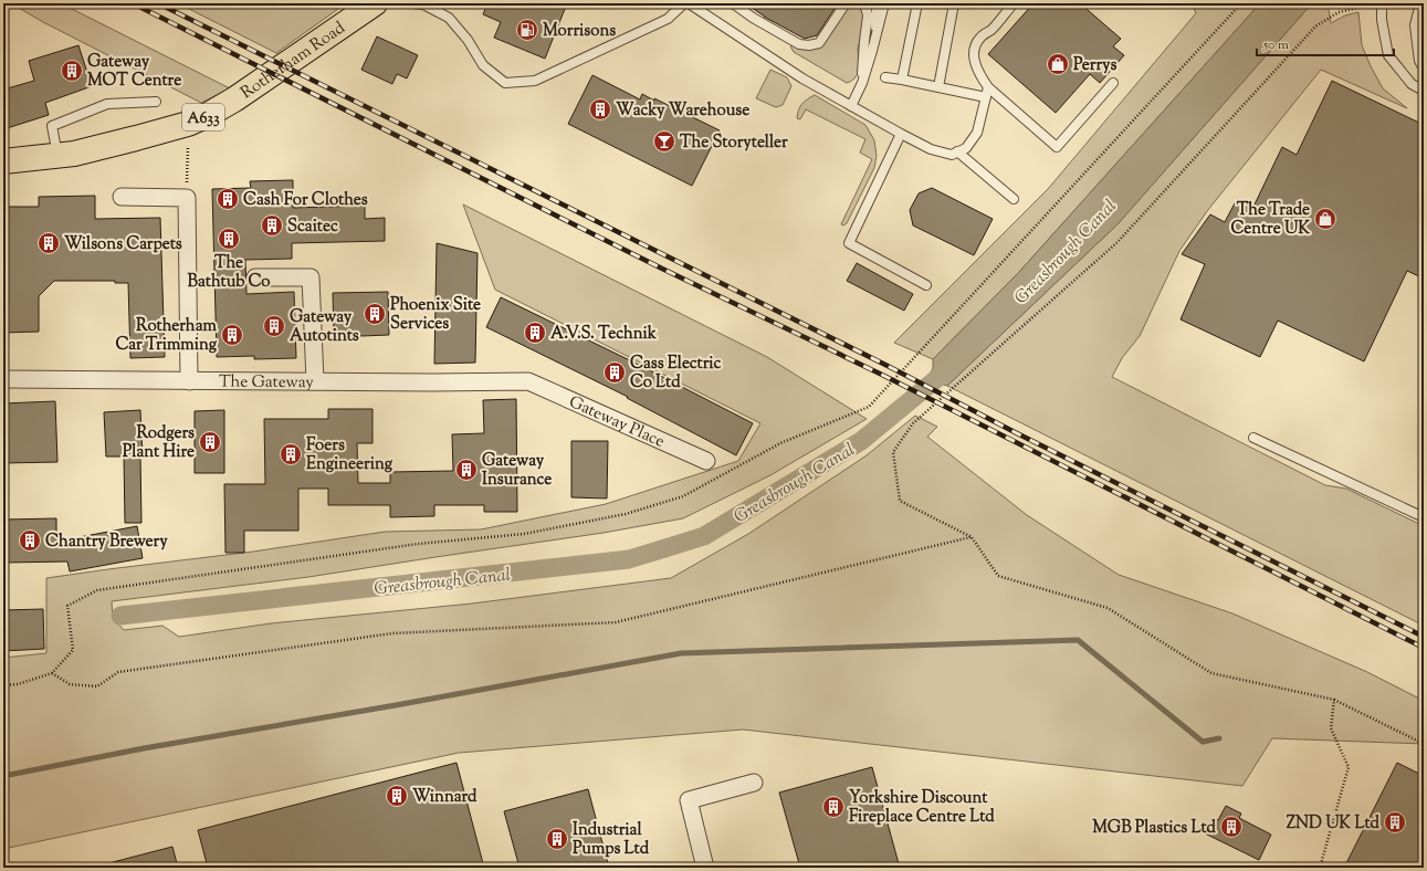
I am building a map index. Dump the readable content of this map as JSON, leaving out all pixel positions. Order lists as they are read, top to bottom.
{
  "streets": {
    "main road": ["Rotherham Road", "A633"],
    "street": ["The Gateway", "Gateway Place"]
  },
  "crossings": [
    ["The Gateway", "Gateway Place"]
  ],
  "water": ["Greasbrough Canal"],
  "places": {
    "fuel station": ["Morrisons"],
    "shop": ["Perrys", "The Trade Centre UK"],
    "building": [
      "Gateway MOT Centre",
      "Wacky Warehouse",
      "Cash For Clothes",
      "Scaitec",
      "The Bathtub Co",
      "Wilsons Carpets",
      "Phoenix Site Services",
      "Gateway Autotints",
      "A.V.S. Technik",
      "Rotherham Car Trimming",
      "Cass Electric Co Ltd",
      "Rodgers Plant Hire",
      "Foers Engineering",
      "Gateway Insurance",
      "Chantry Brewery",
      "Winnard",
      "Yorkshire Discount Fireplace Centre Ltd",
      "ZND UK Ltd",
      "MGB Plastics Ltd",
      "Industrial Pumps Ltd"
    ],
    "bar": ["The Storyteller"]
  },
  "scale_bar": "50 m"
}
